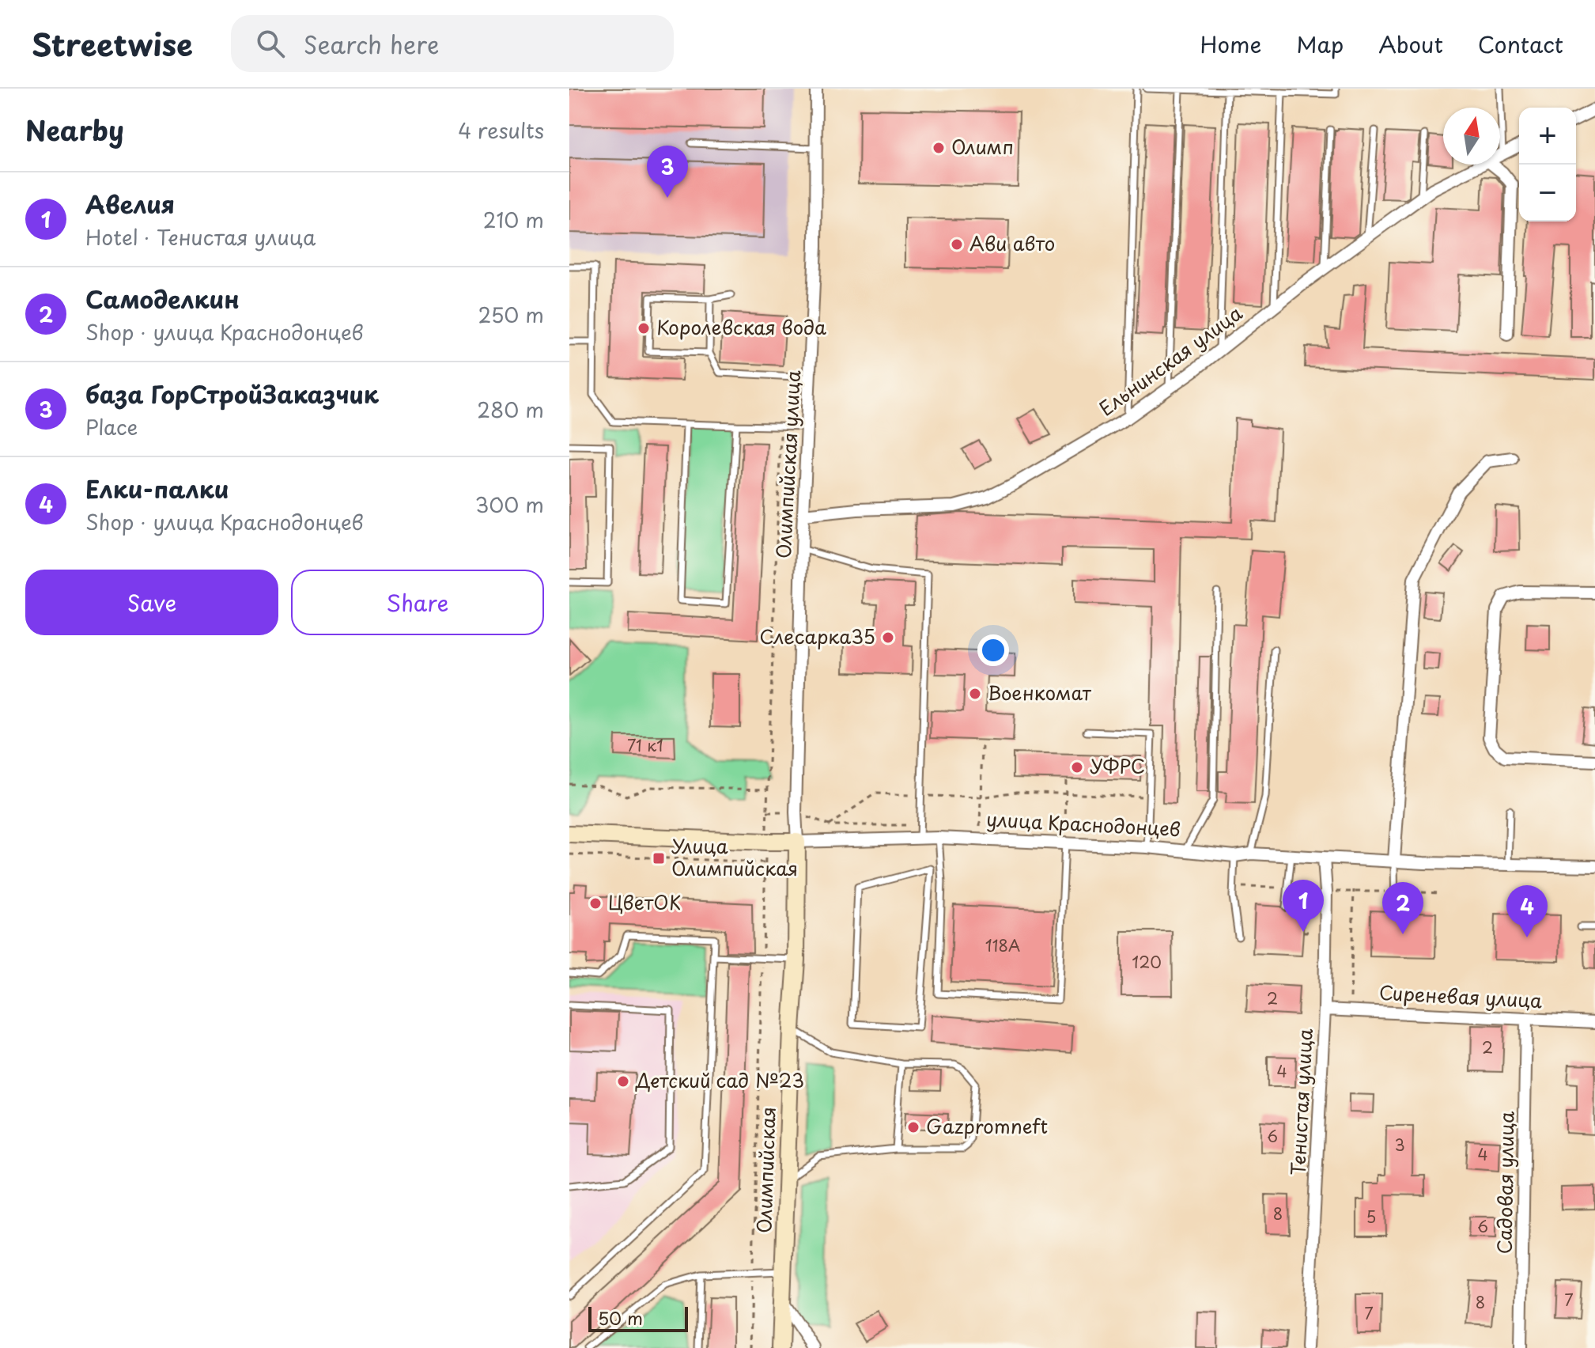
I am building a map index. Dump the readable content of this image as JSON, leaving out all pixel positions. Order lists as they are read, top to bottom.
{
  "streets": {
    "main road": ["улица Краснодонцев", "Олимпийская"],
    "street": [
      "Ельнинская улица",
      "Олимпийская улица",
      "Сиреневая улица",
      "Тенистая улица",
      "Садовая улица"
    ]
  },
  "crossings": [
    ["Ельнинская улица", "Олимпийская улица"],
    ["Олимпийская улица", "улица Краснодонцев"],
    ["Олимпийская улица", "Олимпийская"],
    ["улица Краснодонцев", "Тенистая улица"],
    ["улица Краснодонцев", "Олимпийская"],
    ["Сиреневая улица", "Тенистая улица"],
    ["Сиреневая улица", "Садовая улица"]
  ],
  "places": {
    "other": [
      "Олимп",
      "Ави авто",
      "Королевская вода",
      "Слесарка35",
      "Военкомат",
      "УФРС",
      "ЦветОК",
      "Детский сад №23",
      "Gazpromneft"
    ],
    "transit": ["Улица Олимпийская"]
  },
  "house_numbers": [
    "71 к1",
    "118А",
    "120",
    "2",
    "2",
    "4",
    "6",
    "3",
    "4",
    "8",
    "5",
    "6",
    "7",
    "8",
    "7"
  ],
  "scale_bar": "50 m",
  "north": "top",
  "page": {
    "header": "Streetwise",
    "search": "Search here",
    "nav": [
      "Home",
      "Map",
      "About",
      "Contact"
    ],
    "heading": ["Nearby", "4 results"],
    "map_buttons": ["+", "−"],
    "pins": [
      "3",
      "1",
      "2",
      "4"
    ],
    "list": [
      {
        "mark": "1",
        "name": "Авелия",
        "note": "Hotel · Тенистая улица",
        "value": "210 m"
      },
      {
        "mark": "2",
        "name": "Самоделкин",
        "note": "Shop · улица Краснодонцев",
        "value": "250 m"
      },
      {
        "mark": "3",
        "name": "база ГорСтройЗаказчик",
        "note": "Place",
        "value": "280 m"
      },
      {
        "mark": "4",
        "name": "Елки-палки",
        "note": "Shop · улица Краснодонцев",
        "value": "300 m"
      }
    ],
    "buttons": ["Save", "Share"],
    "scale": "50 m"
  }
}
